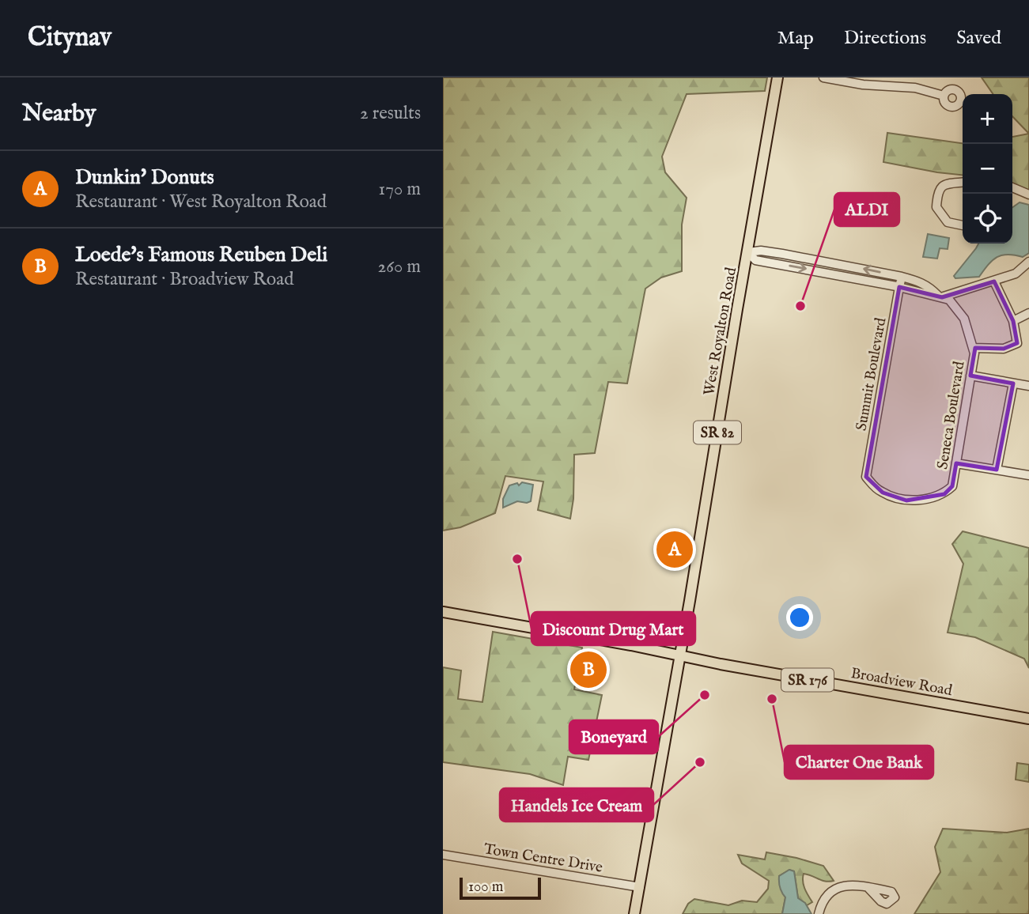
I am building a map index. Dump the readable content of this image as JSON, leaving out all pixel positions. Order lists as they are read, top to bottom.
{
  "streets": {
    "main road": [
      "West Royalton Road",
      "SR 82",
      "SR 176",
      "Broadview Road"
    ],
    "street": ["Summit Boulevard", "Seneca Boulevard", "Town Centre Drive"]
  },
  "crossings": [
    ["West Royalton Road", "Seneca Boulevard"],
    ["West Royalton Road", "SR 82"],
    ["West Royalton Road", "Broadview Road"],
    ["Summit Boulevard", "Seneca Boulevard"],
    ["SR 82", "Broadview Road"],
    ["SR 82", "Town Centre Drive"]
  ],
  "places": [
    "ALDI",
    "Discount Drug Mart",
    "Boneyard",
    "Charter One Bank",
    "Handels Ice Cream"
  ],
  "scale_bar": "100 m",
  "page": {
    "header": "Citynav",
    "nav": ["Map", "Directions", "Saved"],
    "heading": ["Nearby", "2 results"],
    "map_buttons": ["+", "−"],
    "list": [
      {
        "mark": "A",
        "name": "Dunkin' Donuts",
        "note": "Restaurant · West Royalton Road",
        "value": "170 m"
      },
      {
        "mark": "B",
        "name": "Loede's Famous Reuben Deli",
        "note": "Restaurant · Broadview Road",
        "value": "260 m"
      }
    ],
    "pins": ["A", "B"],
    "scale": "100 m"
  }
}
